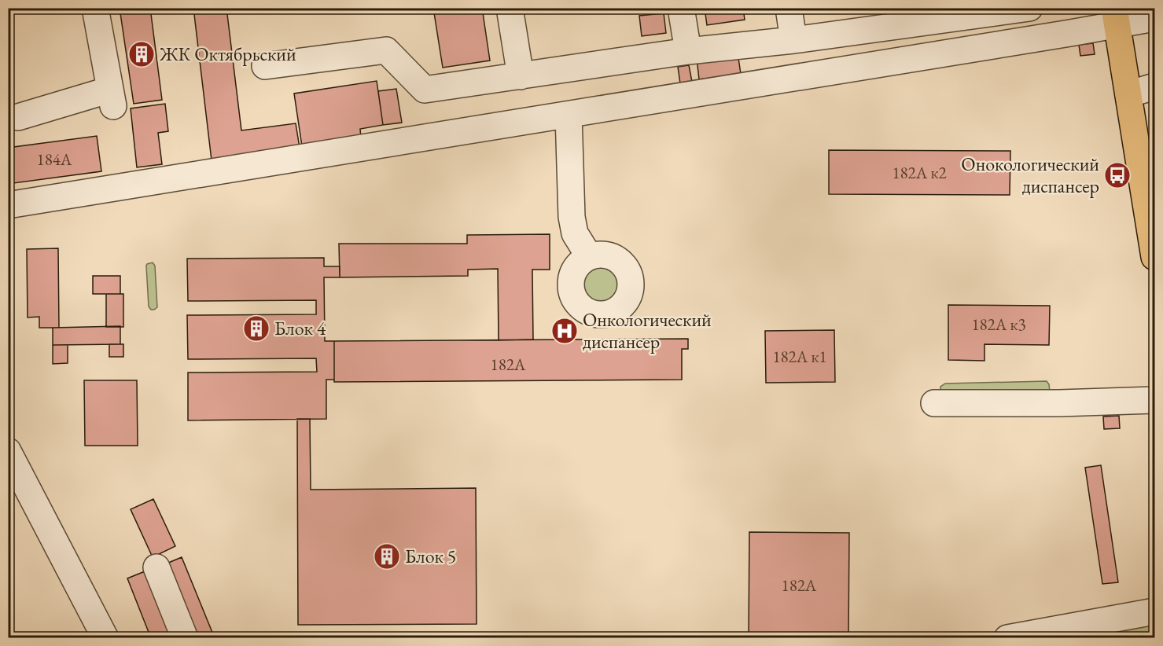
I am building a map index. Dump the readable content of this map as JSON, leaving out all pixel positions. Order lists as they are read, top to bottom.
{
  "places": {
    "building": ["ЖК Октябрьский", "Блок 4", "Блок 5"],
    "bus stop": ["Онокологический диспансер"],
    "hospital": ["Онкологический диспансер"]
  },
  "house_numbers": [
    "184А",
    "182А к2",
    "182А к3",
    "182А к1",
    "182А",
    "182А"
  ]
}
